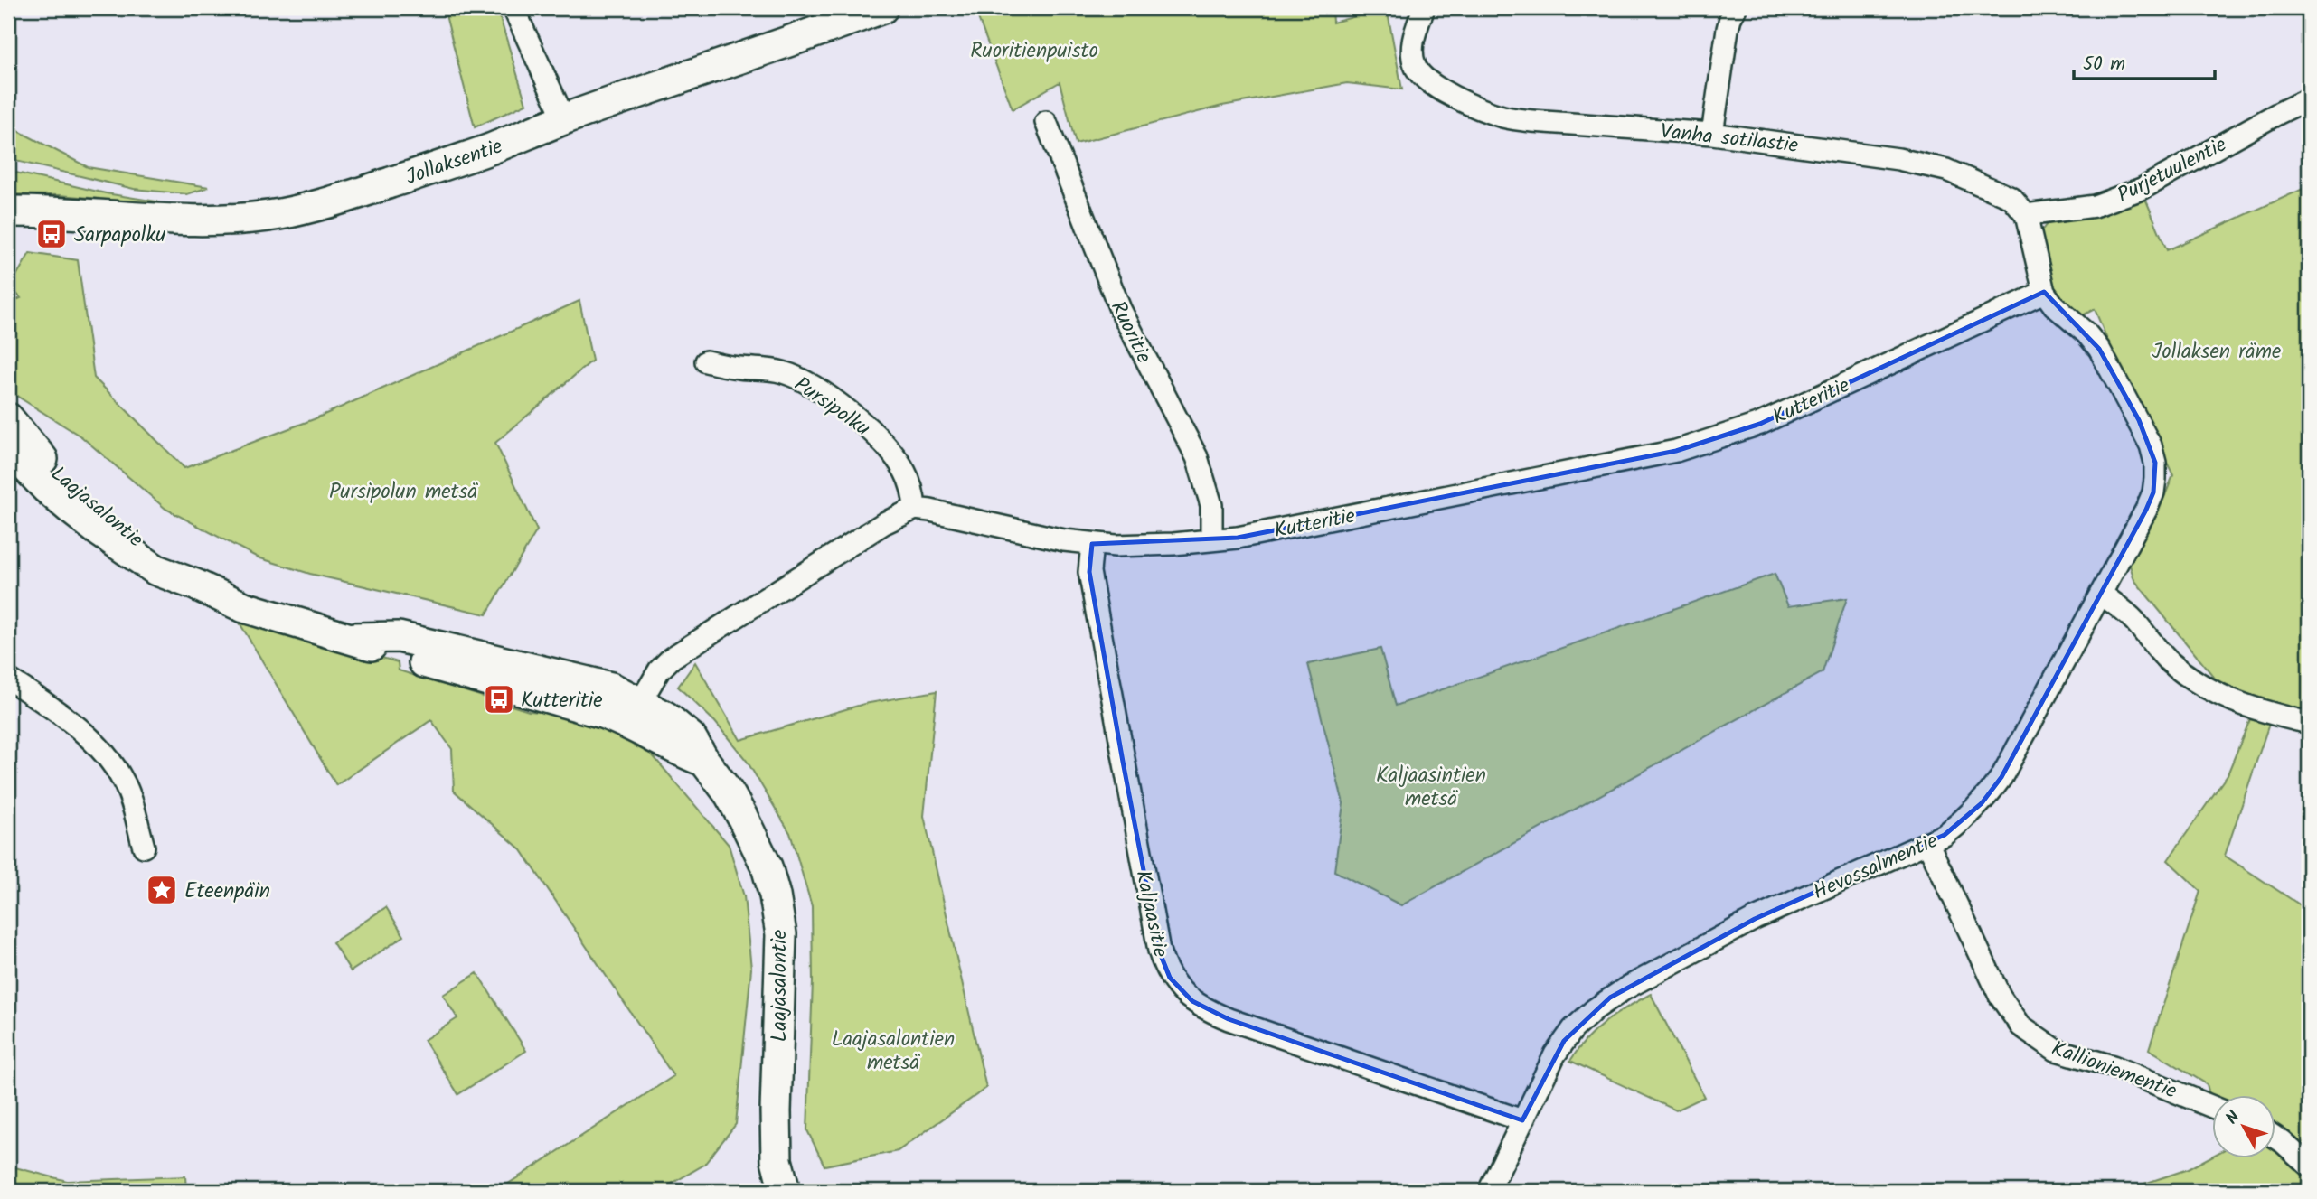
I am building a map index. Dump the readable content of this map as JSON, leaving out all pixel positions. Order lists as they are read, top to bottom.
{
  "streets": {
    "main road": ["Jollaksentie", "Laajasalontie"],
    "street": [
      "Vanha sotilastie",
      "Purjetuulentie",
      "Ruoritie",
      "Kutteritie",
      "Pursipolku",
      "Hevossalmentie",
      "Kaljaasitie",
      "Kallioniementie"
    ]
  },
  "crossings": [
    ["Vanha sotilastie", "Purjetuulentie"],
    ["Ruoritie", "Kutteritie"],
    ["Kutteritie", "Pursipolku"],
    ["Kutteritie", "Hevossalmentie"],
    ["Kutteritie", "Kaljaasitie"],
    ["Hevossalmentie", "Kaljaasitie"],
    ["Hevossalmentie", "Kallioniementie"]
  ],
  "parks": [
    "Ruoritienpuisto",
    "Jollaksen räme",
    "Pursipolun metsä",
    "Kaljaasintien metsä",
    "Laajasalontien metsä"
  ],
  "places": {
    "bus stop": ["Sarpapolku", "Kutteritie"],
    "place": ["Eteenpäin"]
  },
  "scale_bar": "50 m",
  "north": "top left"
}
